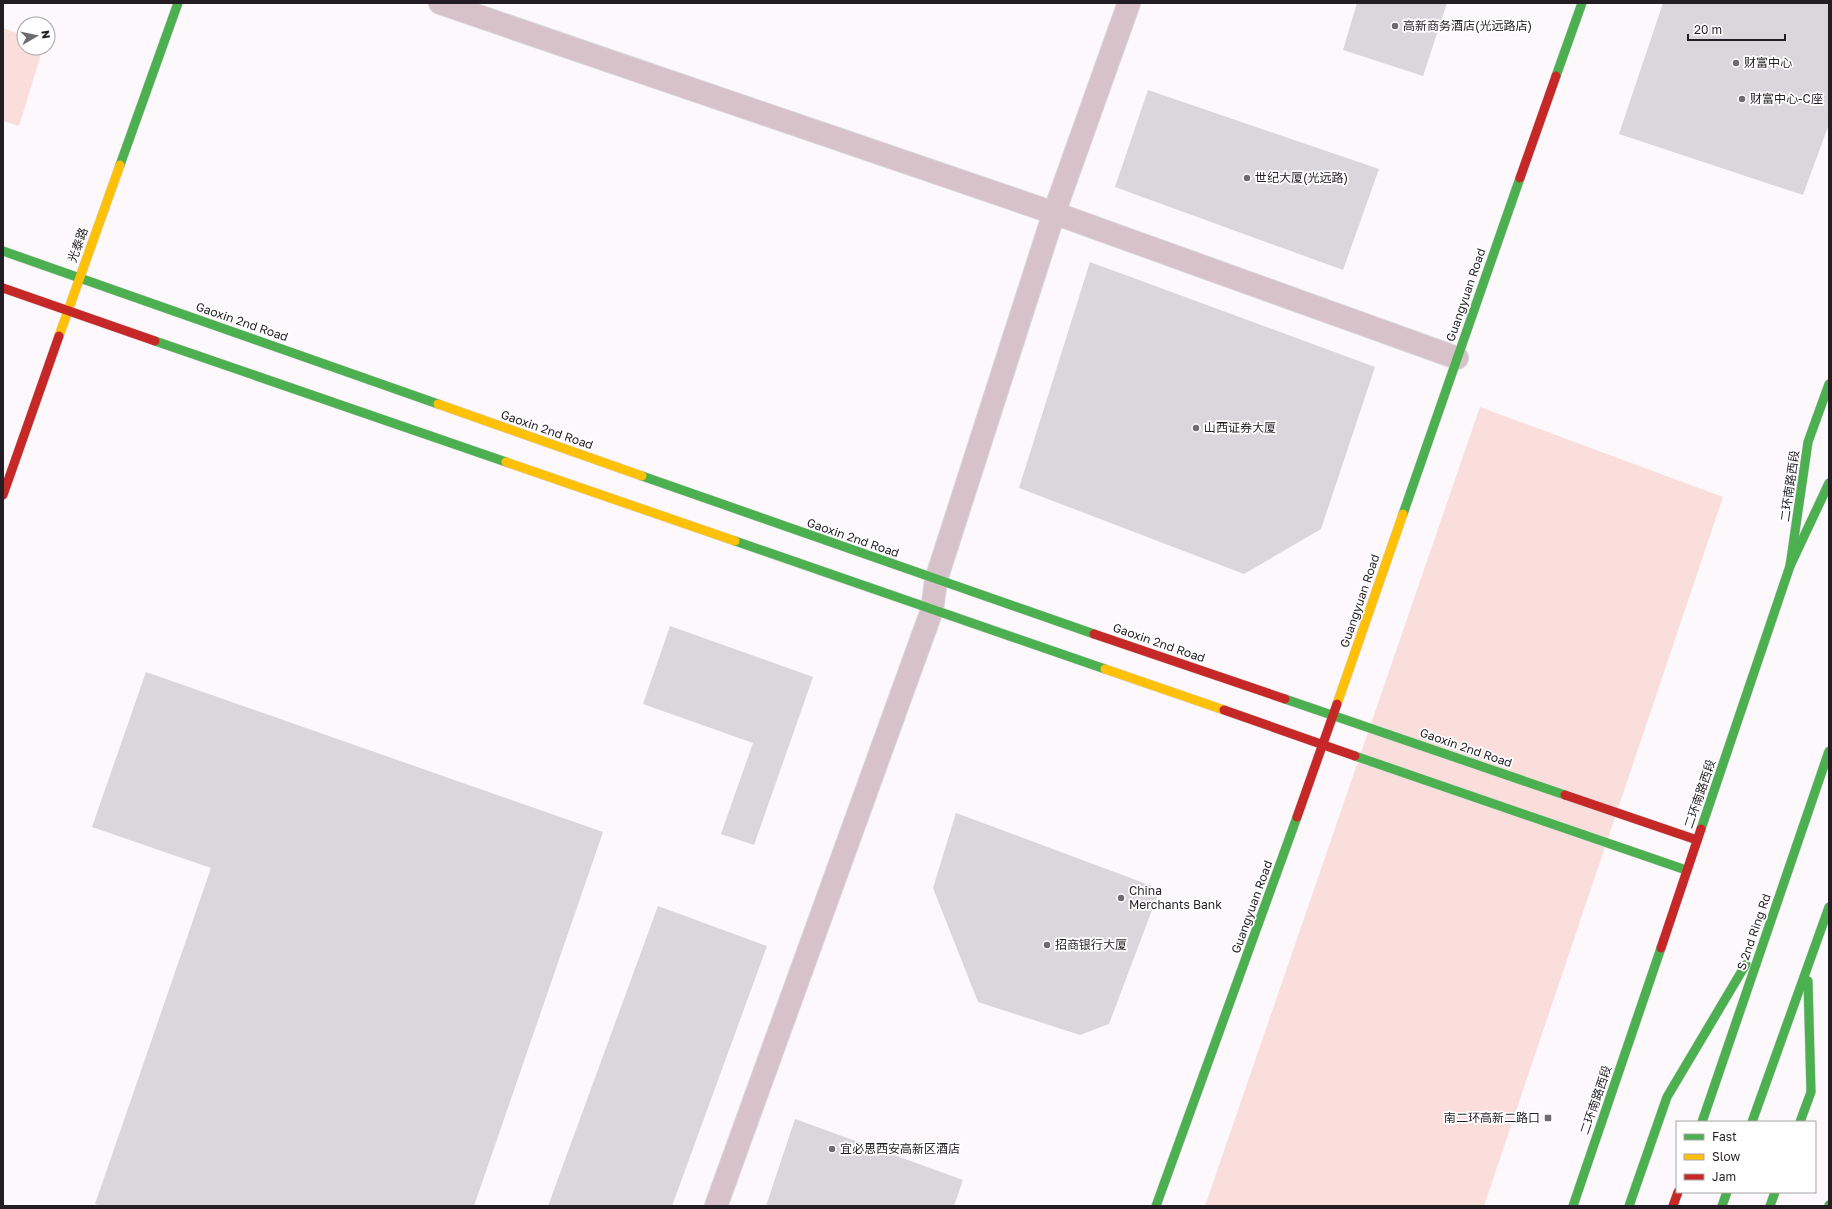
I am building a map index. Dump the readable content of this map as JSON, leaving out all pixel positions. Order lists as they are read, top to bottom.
{
  "streets": {
    "main road": [
      "光泰路",
      "Guangyuan Road",
      "Gaoxin 2nd Road",
      "二环南路西段",
      "S 2nd Ring Rd"
    ]
  },
  "crossings": [
    ["光泰路", "Gaoxin 2nd Road"],
    ["Guangyuan Road", "Gaoxin 2nd Road"],
    ["Gaoxin 2nd Road", "二环南路西段"]
  ],
  "places": {
    "other": [
      "高新商务酒店(光远路店)",
      "财富中心",
      "财富中心-C座",
      "世纪大厦(光远路)",
      "山西证券大厦",
      "China Merchants Bank",
      "招商银行大厦",
      "宜必思西安高新区酒店"
    ],
    "transit": ["南二环高新二路口"]
  },
  "legend": ["Fast", "Slow", "Jam"],
  "scale_bar": "20 m",
  "north": "right"
}
